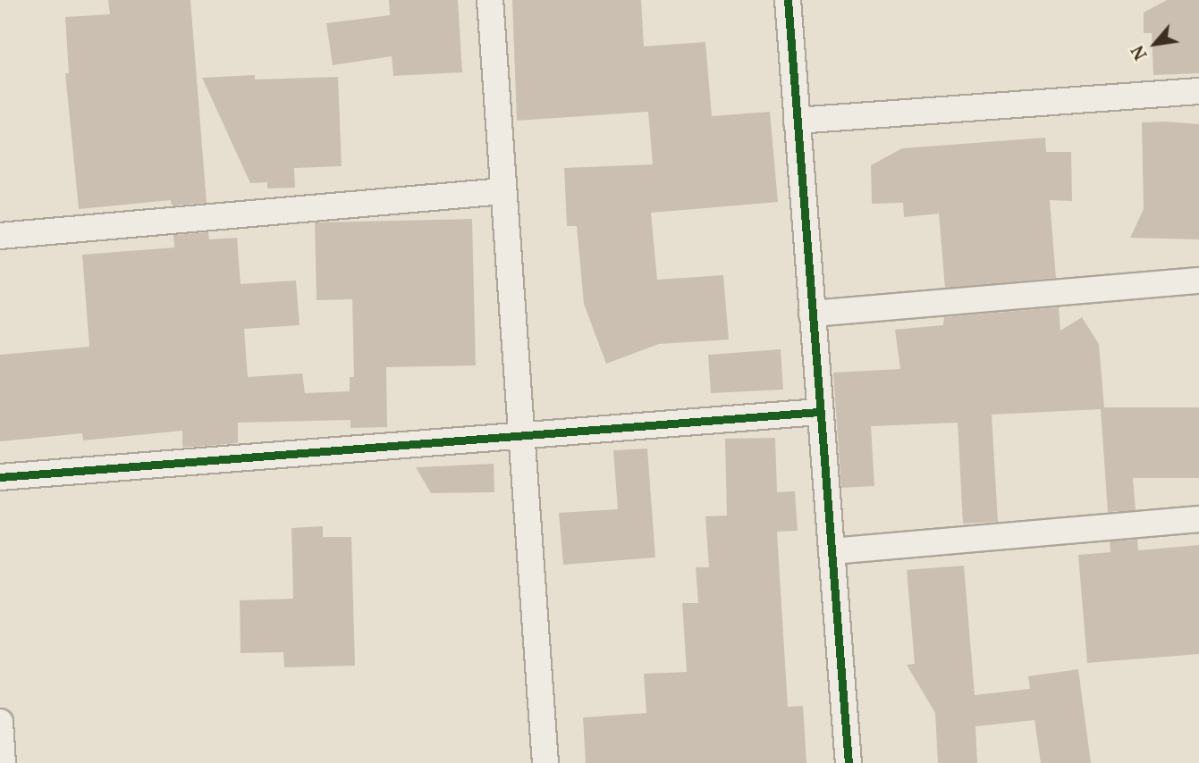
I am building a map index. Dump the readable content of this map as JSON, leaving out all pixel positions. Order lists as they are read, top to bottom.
{
  "north": "bottom left"
}
